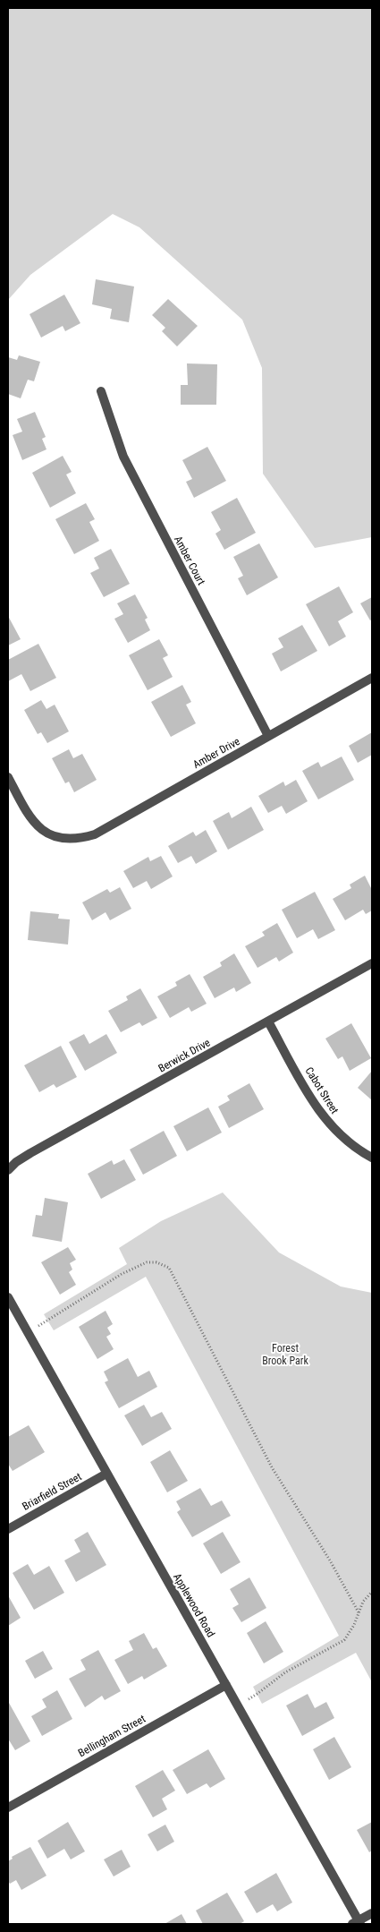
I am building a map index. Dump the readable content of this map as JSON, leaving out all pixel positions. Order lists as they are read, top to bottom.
{
  "streets": {
    "street": [
      "Amber Court",
      "Amber Drive",
      "Berwick Drive",
      "Cabot Street",
      "Briarfield Street",
      "Applewood Road",
      "Bellingham Street"
    ]
  },
  "crossings": [
    ["Amber Court", "Amber Drive"],
    ["Berwick Drive", "Cabot Street"],
    ["Briarfield Street", "Applewood Road"],
    ["Applewood Road", "Bellingham Street"]
  ],
  "parks": ["Forest Brook Park"]
}
